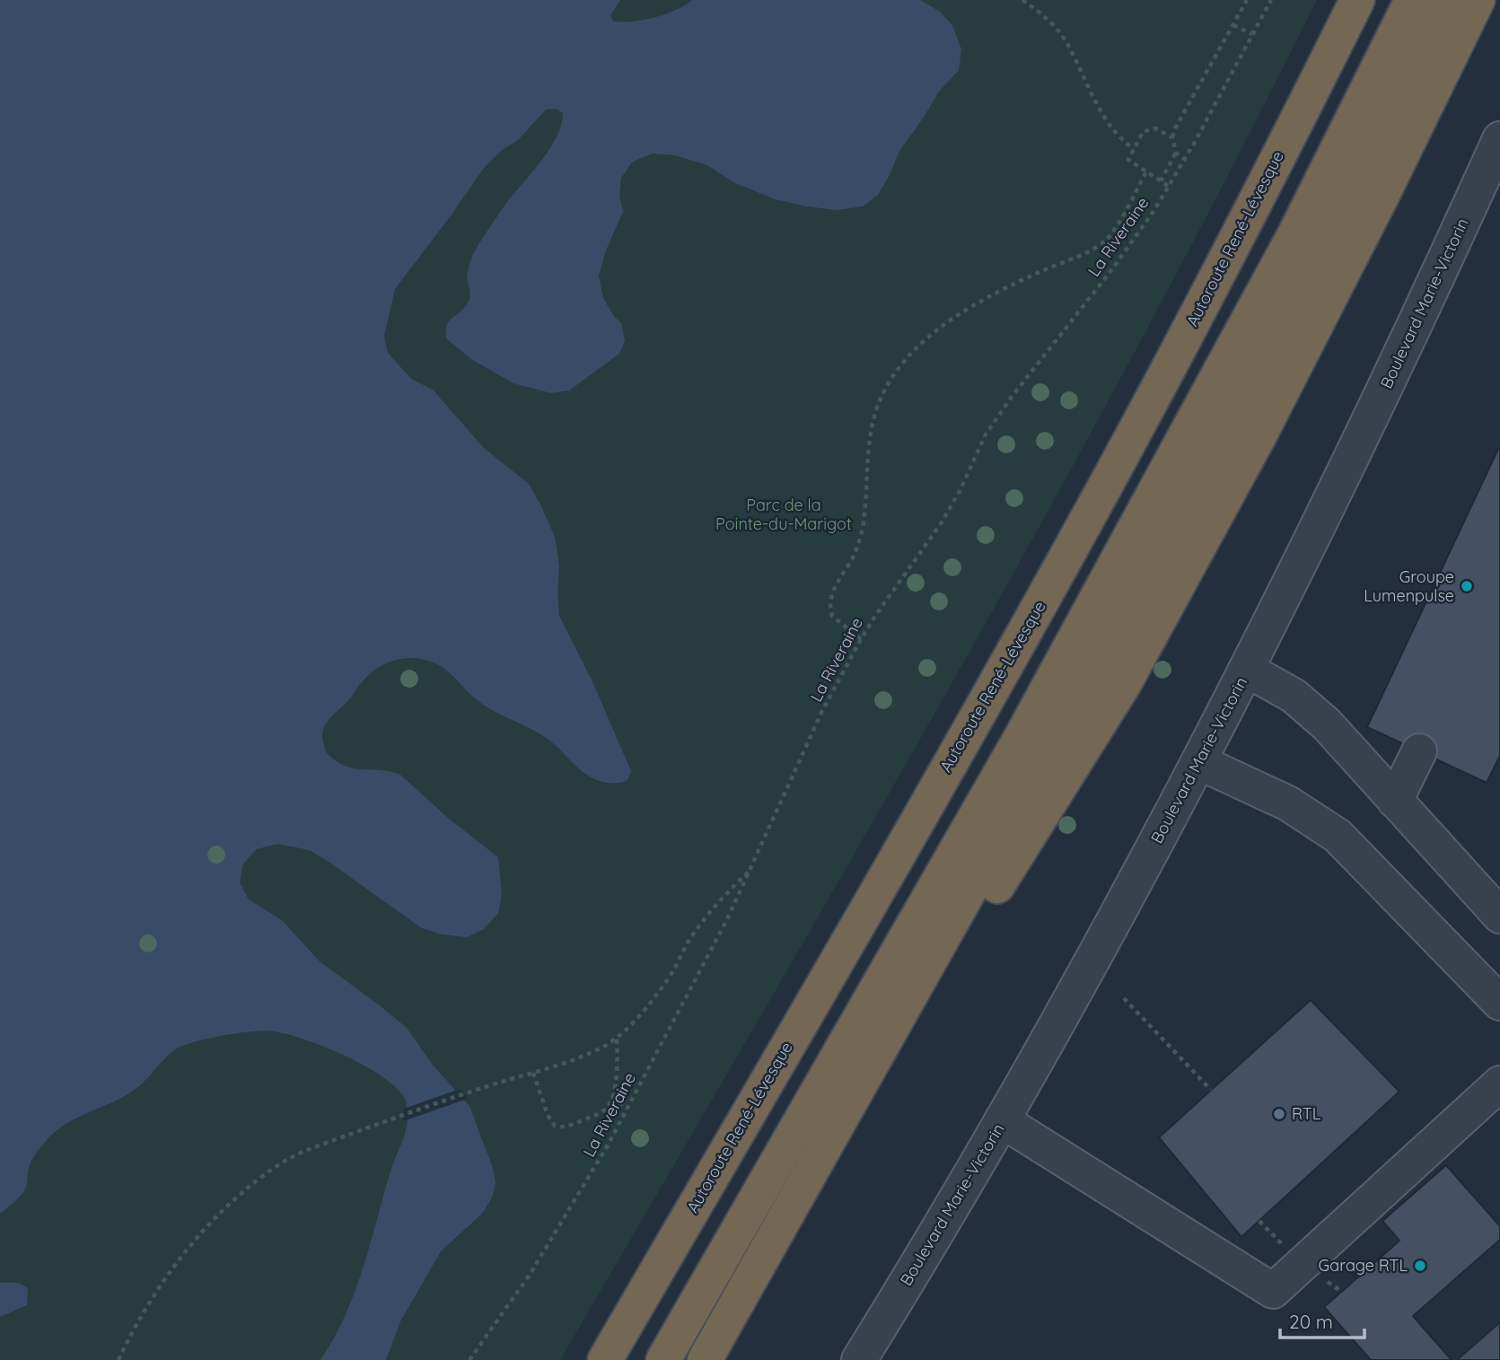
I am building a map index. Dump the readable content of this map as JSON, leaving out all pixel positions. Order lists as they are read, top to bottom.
{
  "streets": {
    "highway": ["Autoroute René-Lévesque"],
    "street": ["Boulevard Marie-Victorin"],
    "path": ["La Riveraine"]
  },
  "parks": ["Parc de la Pointe-du-Marigot"],
  "places": ["Groupe Lumenpulse", "RTL", "Garage RTL"],
  "scale_bar": "20 m"
}
